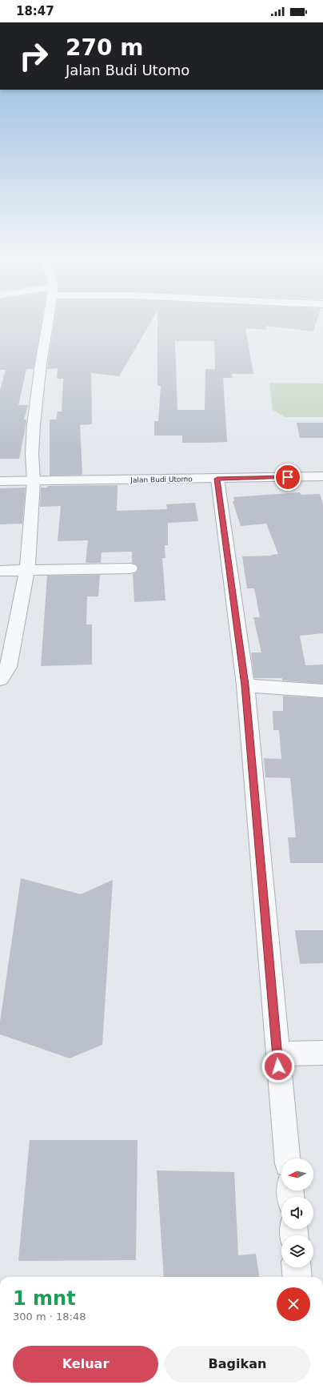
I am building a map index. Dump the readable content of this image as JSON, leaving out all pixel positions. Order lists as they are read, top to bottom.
{
  "streets": {
    "street": ["Jalan Budi Utomo"]
  },
  "north": "left",
  "page": {
    "status": "18:47",
    "turn": ["270 m", "Jalan Budi Utomo"],
    "heading": ["1 mnt", "300 m · 18:48"],
    "buttons": ["Keluar", "Bagikan"]
  }
}
